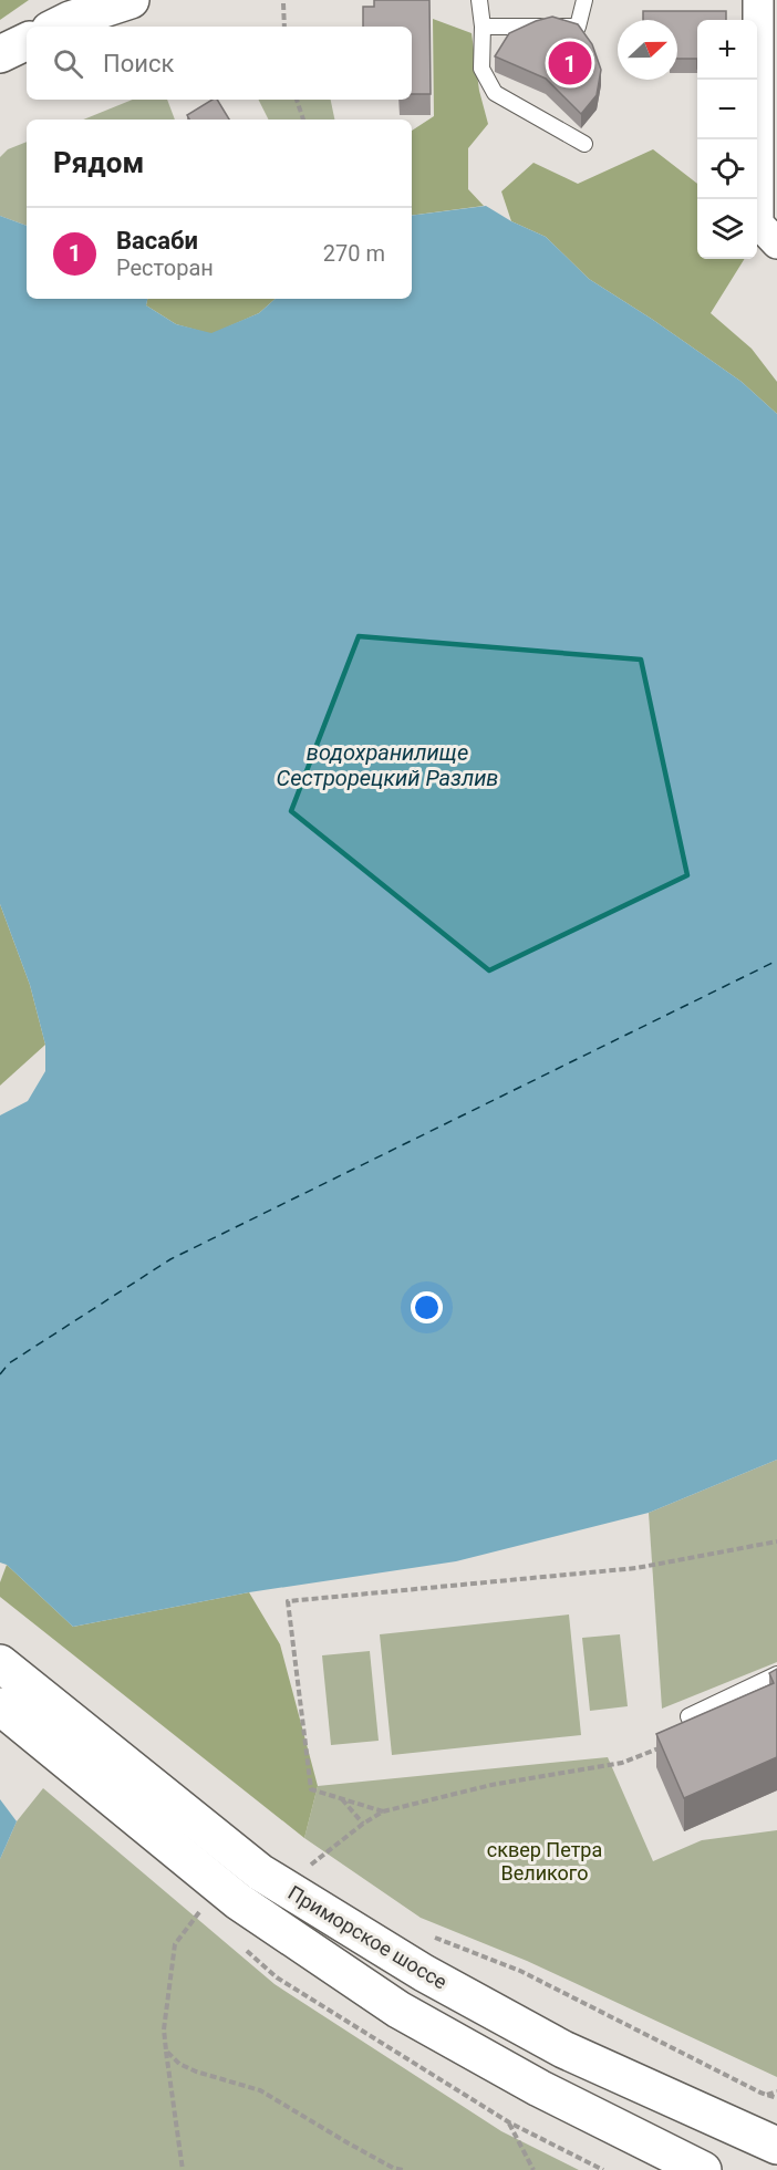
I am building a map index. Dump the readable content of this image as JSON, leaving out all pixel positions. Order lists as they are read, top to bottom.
{
  "streets": {
    "main road": ["Приморское шоссе"]
  },
  "water": ["водохранилище Сестрорецкий Разлив"],
  "parks": ["сквер Петра Великого"],
  "north": "right",
  "page": {
    "map_buttons": ["+", "−"],
    "search": "Поиск",
    "pins": "1",
    "heading": "Рядом",
    "list": [
      {
        "mark": "1",
        "name": "Васаби",
        "note": "Ресторан",
        "value": "270 m"
      }
    ]
  }
}
